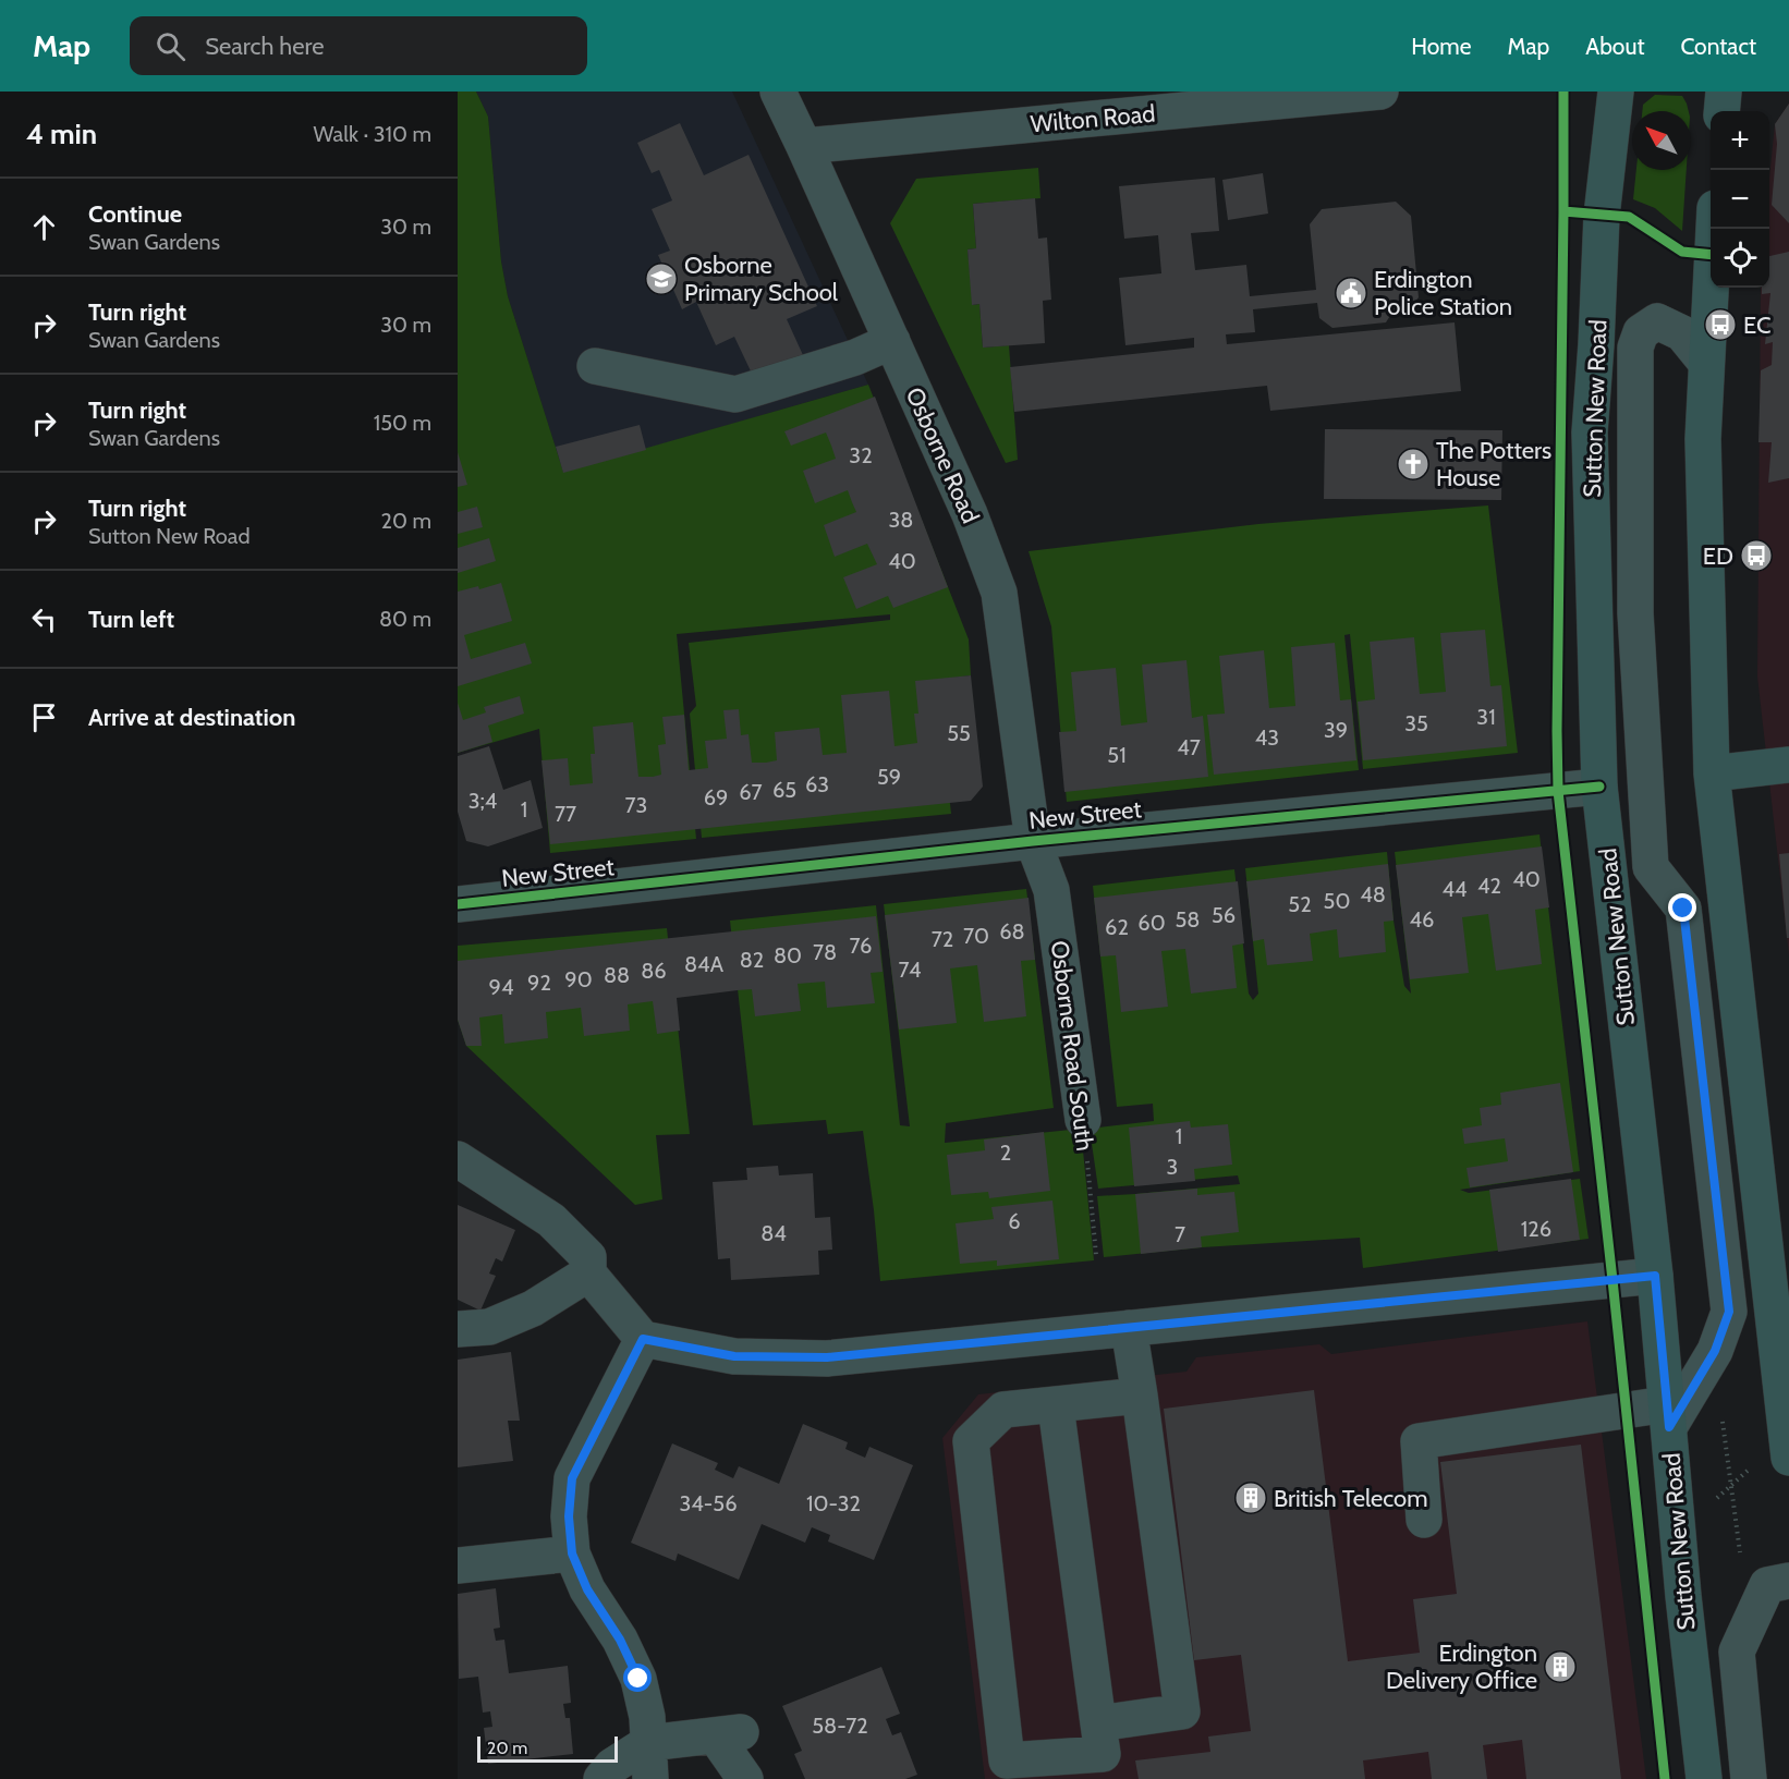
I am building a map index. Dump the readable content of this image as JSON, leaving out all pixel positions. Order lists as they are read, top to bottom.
{
  "streets": {
    "main road": ["Sutton New Road"],
    "street": [
      "Wilton Road",
      "Osborne Road",
      "New Street",
      "Osborne Road South"
    ]
  },
  "crossings": [
    ["Wilton Road", "Osborne Road"],
    ["Sutton New Road", "New Street"],
    ["Osborne Road", "New Street"],
    ["Osborne Road", "Osborne Road South"],
    ["New Street", "Osborne Road South"]
  ],
  "places": {
    "school or university": ["Osborne Primary School"],
    "public building": ["Erdington Police Station"],
    "bus stop": ["EC", "ED"],
    "church": ["The Potters House"],
    "building": ["British Telecom", "Erdington Delivery Office"]
  },
  "house_numbers": [
    "32",
    "38",
    "40",
    "31",
    "35",
    "39",
    "55",
    "43",
    "47",
    "51",
    "59",
    "63",
    "65",
    "67",
    "69",
    "3;4",
    "73",
    "1",
    "77",
    "40",
    "42",
    "44",
    "48",
    "50",
    "52",
    "56",
    "58",
    "46",
    "60",
    "62",
    "68",
    "70",
    "72",
    "76",
    "78",
    "80",
    "82",
    "84A",
    "74",
    "86",
    "88",
    "90",
    "92",
    "94",
    "1",
    "2",
    "3",
    "6",
    "126",
    "84",
    "7",
    "34-56",
    "10-32",
    "58-72"
  ],
  "scale_bar": "20 m",
  "north": "top left",
  "page": {
    "header": "Map",
    "search": "Search here",
    "nav": [
      "Home",
      "Map",
      "About",
      "Contact"
    ],
    "heading": ["4 min", "Walk · 310 m"],
    "map_buttons": ["+", "−"],
    "list": [
      ["Continue", "Swan Gardens", "30 m"],
      ["Turn right", "Swan Gardens", "30 m"],
      ["Turn right", "Swan Gardens", "150 m"],
      ["Turn right", "Sutton New Road", "20 m"],
      ["Turn left", "80 m"],
      "Arrive at destination"
    ],
    "scale": "20 m"
  }
}
